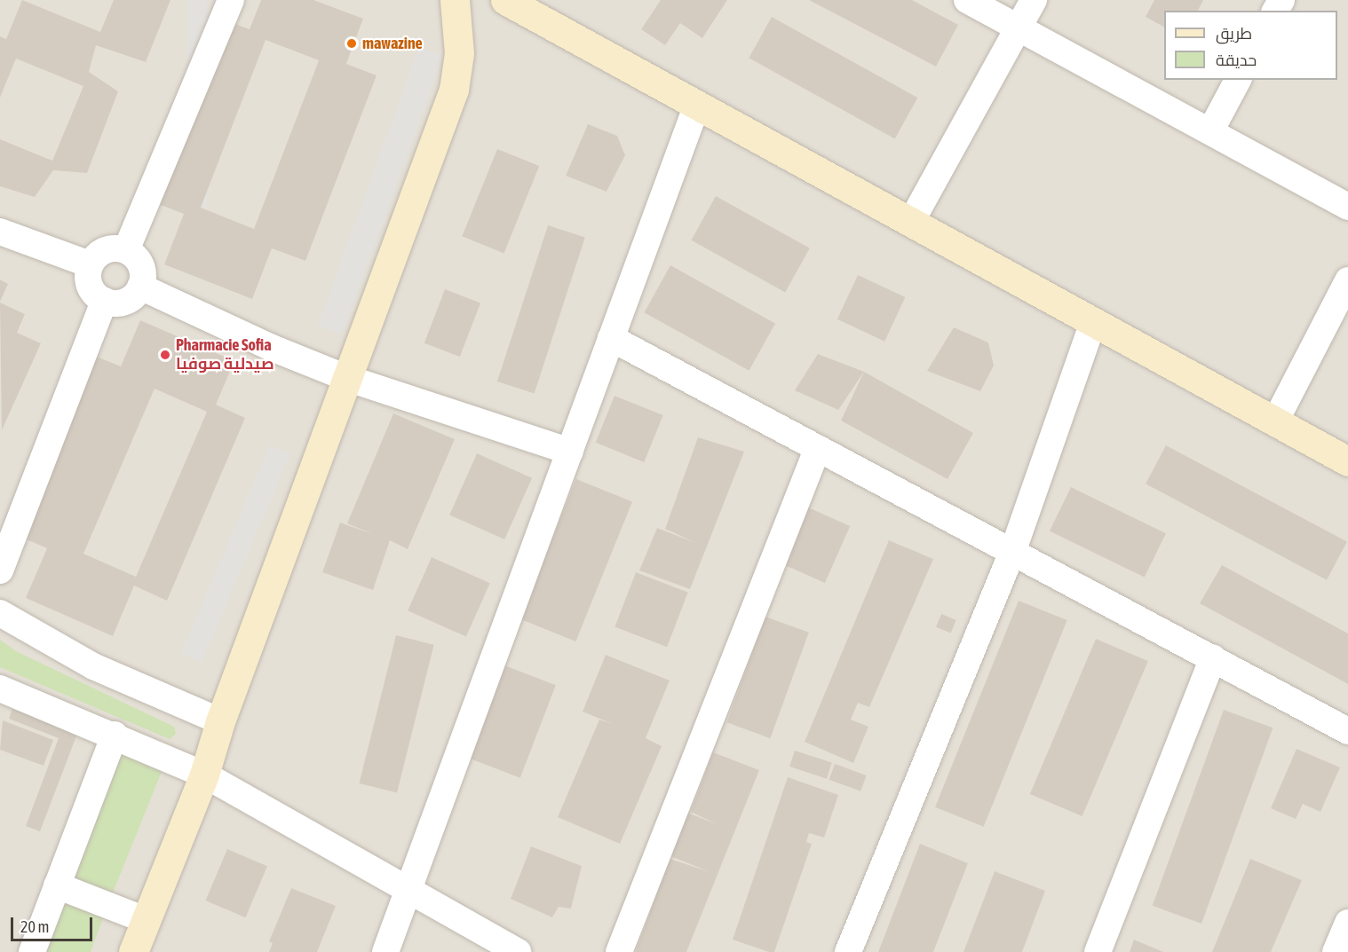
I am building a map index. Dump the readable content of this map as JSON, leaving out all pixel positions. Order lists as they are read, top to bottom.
{
  "places": ["mawazine", "Pharmacie Sofia صيدلية صوفيا"],
  "legend": ["طريق", "حديقة"],
  "scale_bar": "20 m"
}
